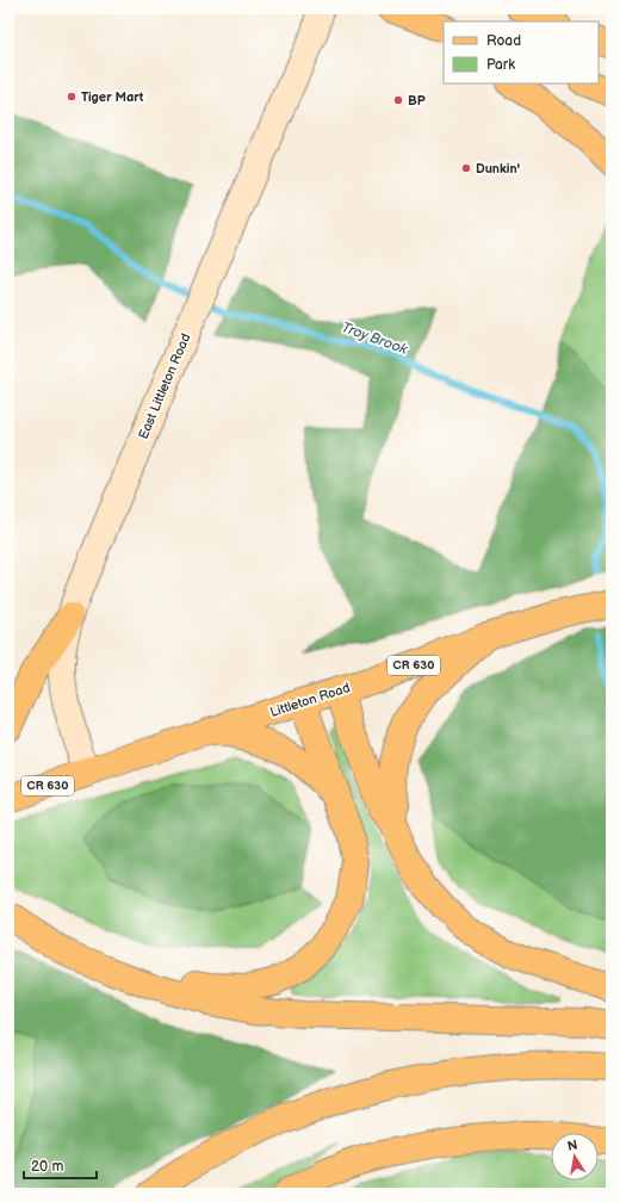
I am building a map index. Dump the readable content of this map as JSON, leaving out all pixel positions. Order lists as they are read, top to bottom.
{
  "streets": {
    "main road": ["CR 630", "Littleton Road"],
    "street": ["East Littleton Road"]
  },
  "crossings": [
    ["East Littleton Road", "Littleton Road"]
  ],
  "water": ["Troy Brook"],
  "places": ["Tiger Mart", "BP", "Dunkin'"],
  "legend": ["Road", "Park"],
  "scale_bar": "20 m",
  "north": "top"
}
